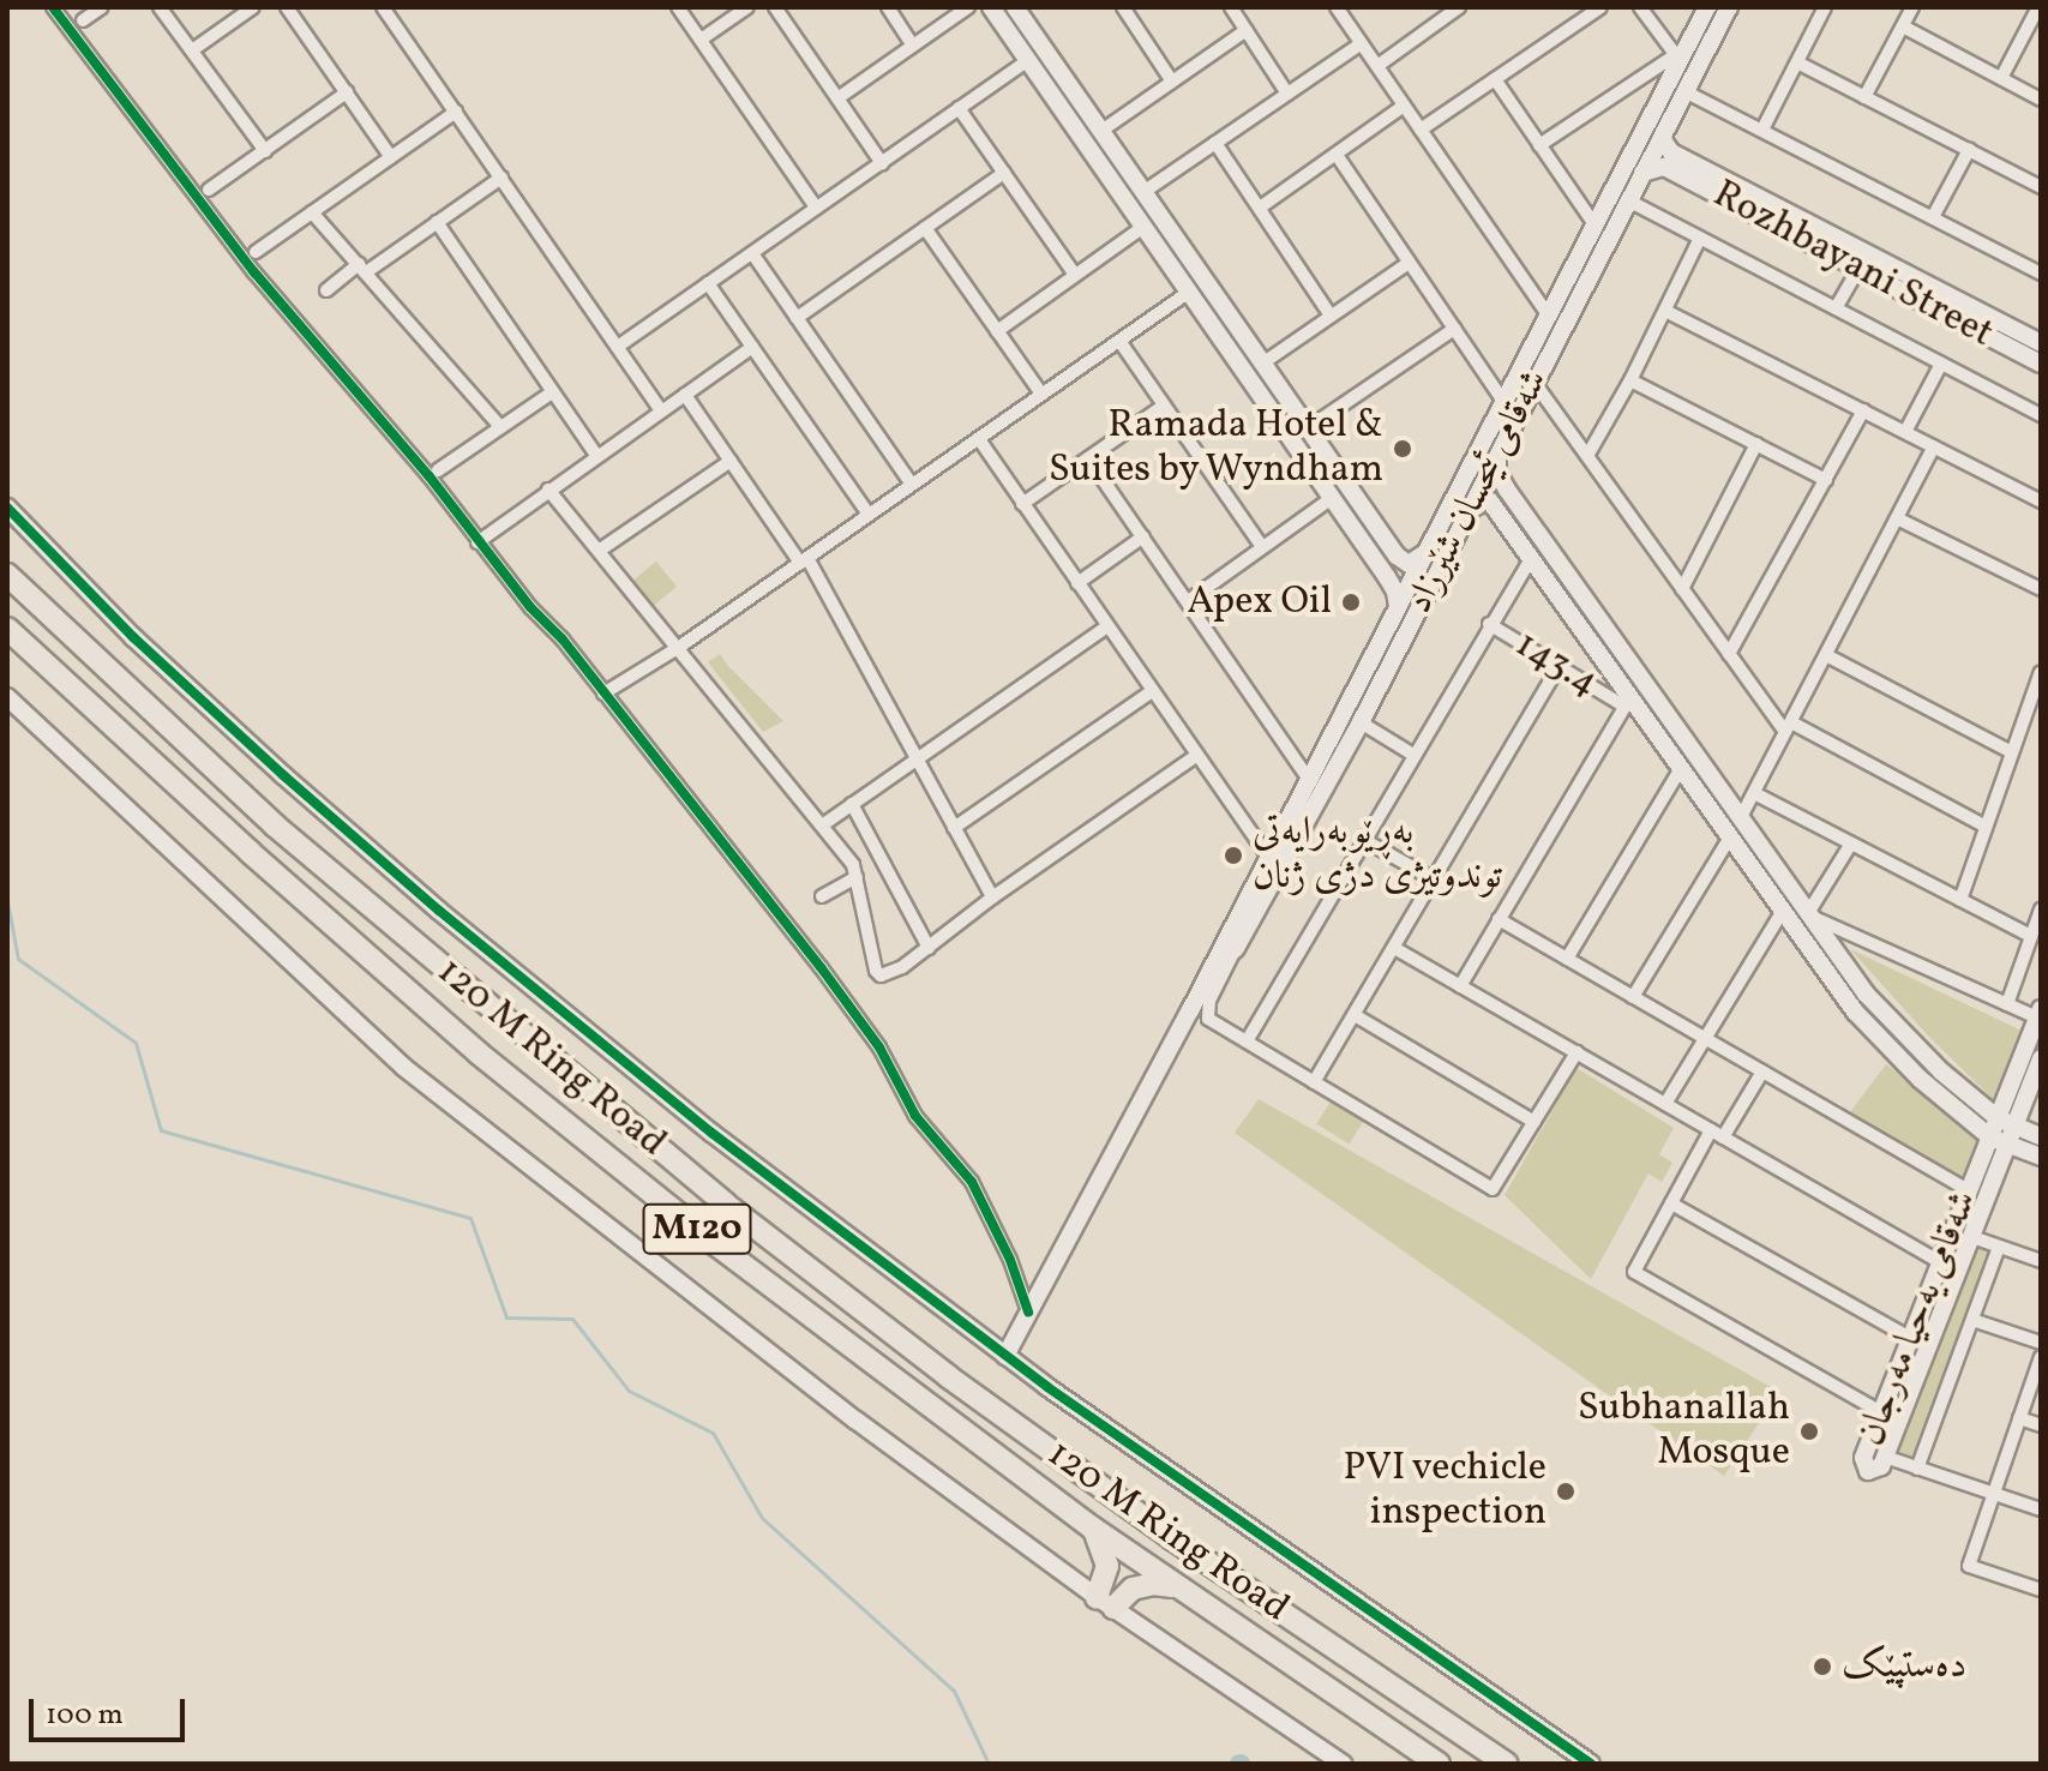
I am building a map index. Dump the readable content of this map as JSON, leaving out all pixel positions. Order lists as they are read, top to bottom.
{
  "streets": {
    "highway": ["120 M Ring Road", "M120"],
    "street": [
      "Rozhbayani Street",
      "شەقامی ئیحسان شێرزاد",
      "143.4",
      "شەقامی یەحیا مەرجان"
    ]
  },
  "places": [
    "Ramada Hotel & Suites by Wyndham",
    "Apex Oil",
    "بەڕێوبەرایەتی توندوتیژی دژی ژنان",
    "Subhanallah Mosque",
    "PVI vechicle inspection",
    "دەستپێک"
  ],
  "scale_bar": "100 m"
}
